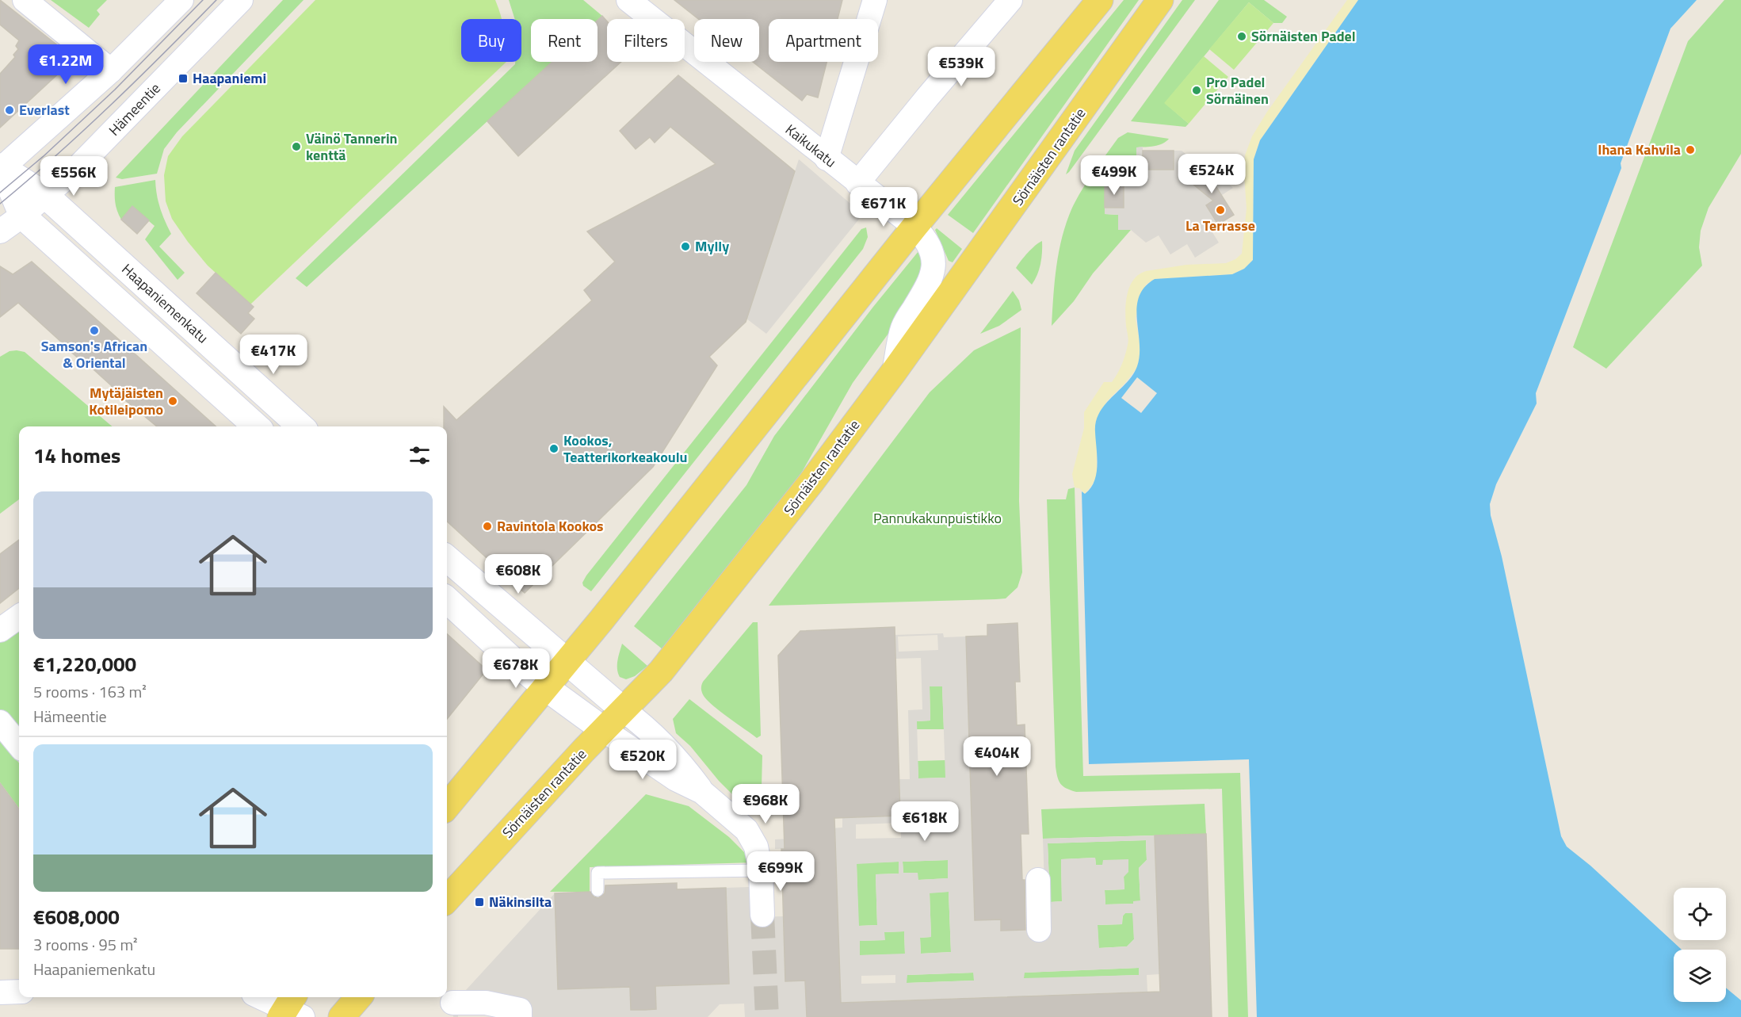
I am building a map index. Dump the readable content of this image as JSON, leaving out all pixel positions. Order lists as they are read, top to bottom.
{
  "streets": {
    "main road": ["Sörnäisten rantatie", "Haapaniemenkatu"],
    "street": ["Hämeentie", "Kaikukatu"]
  },
  "crossings": [
    ["Hämeentie", "Haapaniemenkatu"],
    ["Kaikukatu", "Sörnäisten rantatie"]
  ],
  "parks": ["Pannukakunpuistikko"],
  "places": {
    "other": [
      "Sörnäisten Padel",
      "Pro Padel Sörnäinen",
      "Everlast",
      "Väinö Tannerin kenttä",
      "Ihana Kahvila",
      "La Terrasse",
      "Mylly",
      "Samson's African & Oriental",
      "Mytäjäisten Kotileipomo",
      "Kookos, Teatterikorkeakoulu",
      "Ravintola Kookos"
    ],
    "transit": ["Haapaniemi", "Näkinsilta"]
  },
  "page": {
    "chip": [
      "Buy",
      "Rent",
      "Filters",
      "New",
      "Apartment"
    ],
    "price": [
      "€1.22M",
      "€539K",
      "€524K",
      "€499K",
      "€556K",
      "€671K",
      "€417K",
      "€608K",
      "€678K",
      "€404K",
      "€520K",
      "€968K",
      "€618K",
      "€699K"
    ],
    "heading": "14 homes",
    "list": [
      {
        "name": "€1,220,000",
        "note": "5 rooms · 163 m² · Hämeentie"
      },
      {
        "name": "€608,000",
        "note": "3 rooms · 95 m² · Haapaniemenkatu"
      }
    ]
  }
}
